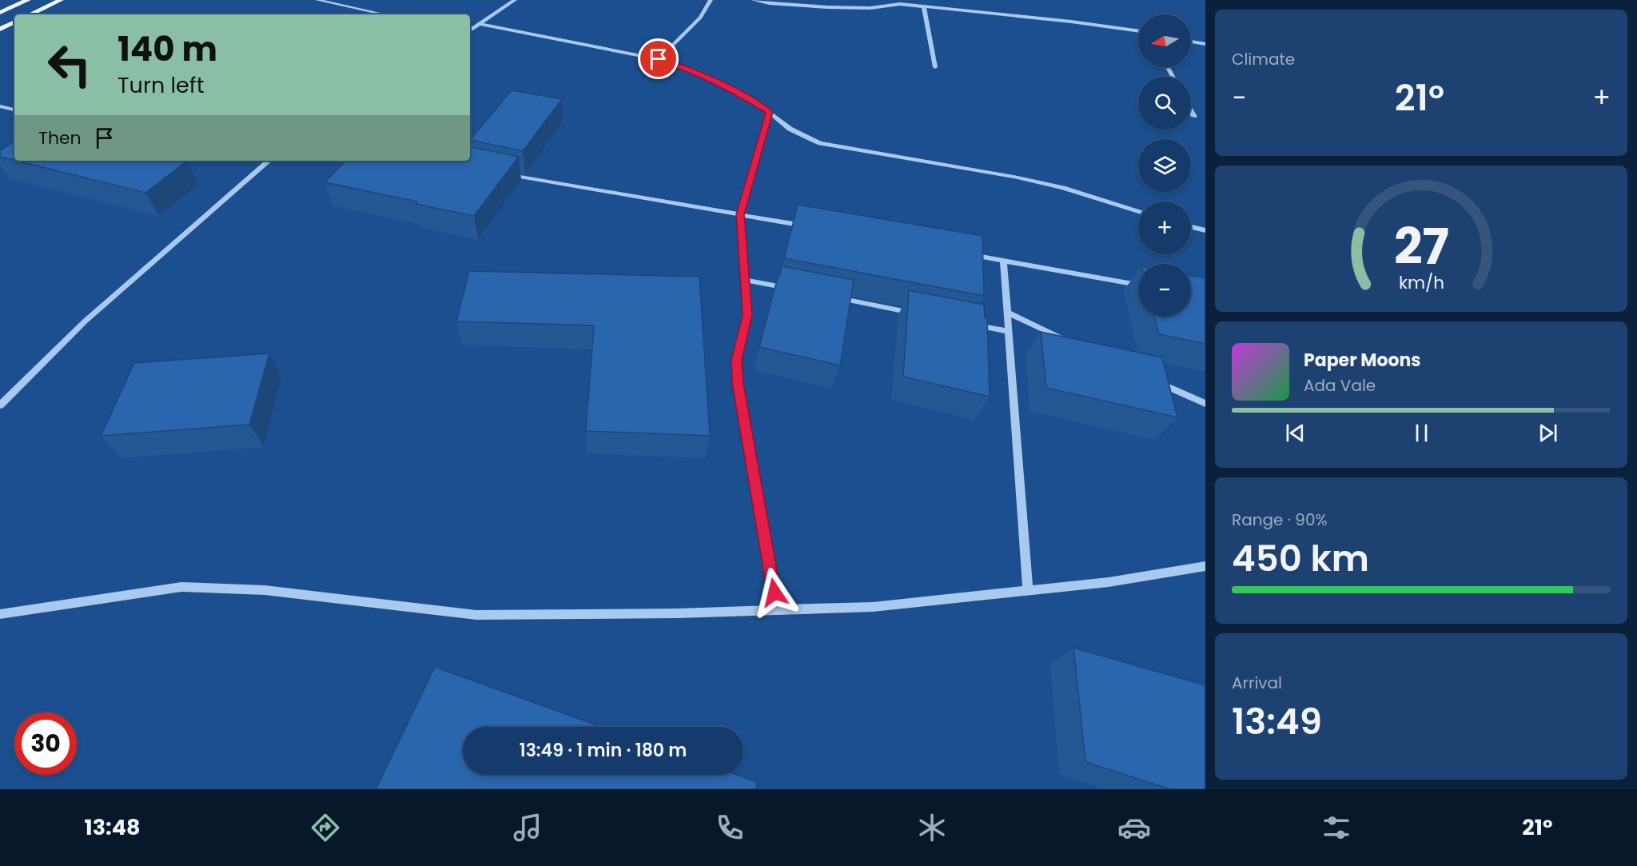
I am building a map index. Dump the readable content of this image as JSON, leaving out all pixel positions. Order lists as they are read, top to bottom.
{
  "north": "left",
  "page": {
    "tile": [
      "Climate",
      ["Range · 90%", "450 km"],
      ["Arrival", "13:49"]
    ],
    "map_buttons": ["+", "−"],
    "turn": ["140 m", "Turn left"],
    "heat": ["−", "21°", "+"],
    "then": "Then",
    "song": ["Paper Moons", "Ada Vale"],
    "limit": "30",
    "trip": "13:49 · 1 min · 180 m",
    "tabs": ["13:48", "21°"],
    "gauge": ["27", "km/h"]
  }
}
